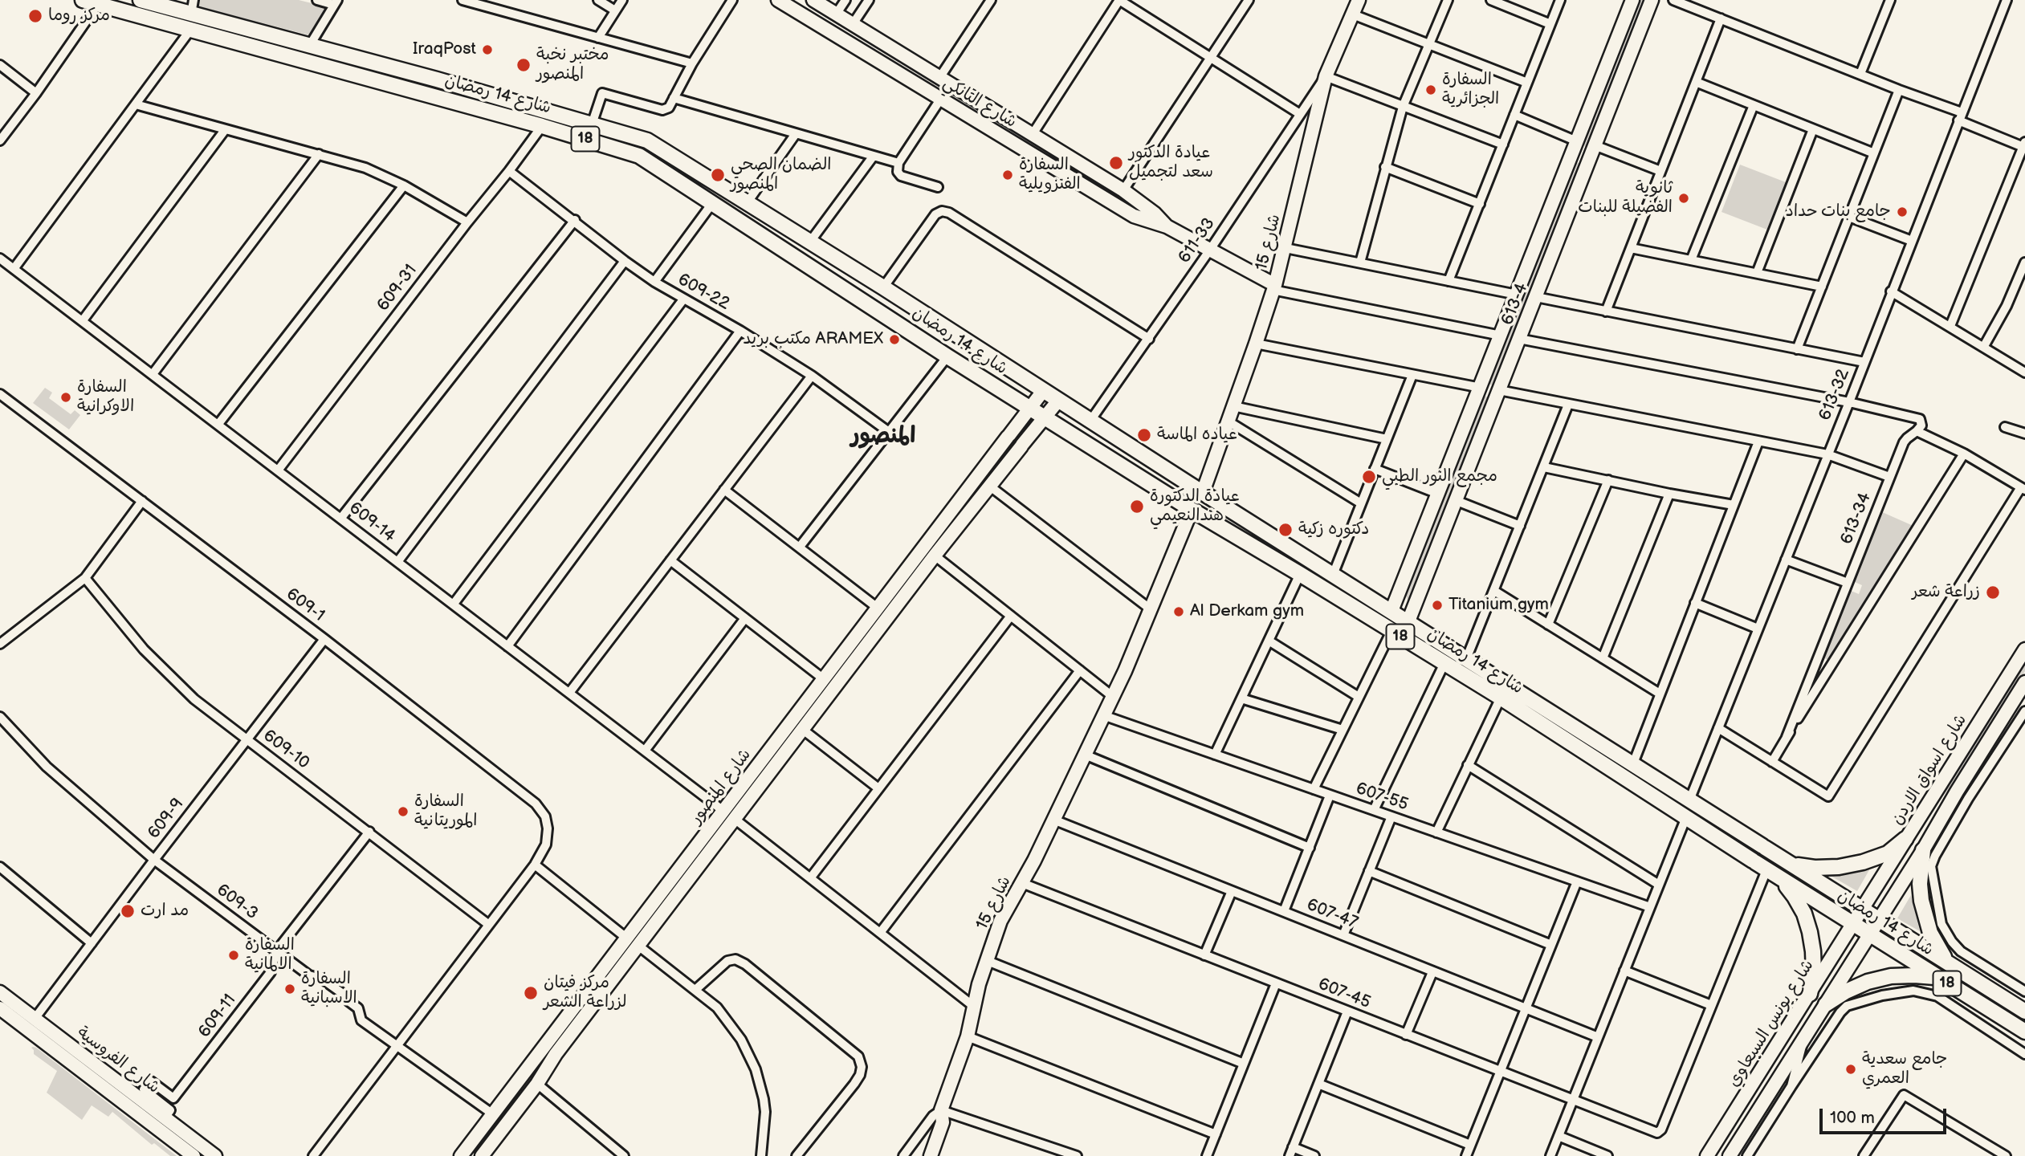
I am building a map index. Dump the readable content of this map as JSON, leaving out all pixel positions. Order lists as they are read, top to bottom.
{
  "streets": {
    "main road": ["شارع 14 رمضان", "18"],
    "street": [
      "شارع التانكي",
      "611-33",
      "شارع 15",
      "609-31",
      "609-22",
      "613-4",
      "613-32",
      "613-34",
      "609-14",
      "609-1",
      "609-10",
      "شارع اسواق الاردن",
      "شارع المنصور",
      "607-55",
      "609-9",
      "609-3",
      "607-47",
      "607-45",
      "609-11",
      "شارع يونس السبعاوي",
      "شارع الفروسية"
    ]
  },
  "crossings": [
    ["شارع 14 رمضان", "611-33"],
    ["شارع 14 رمضان", "شارع 15"],
    ["شارع 14 رمضان", "609-31"],
    ["شارع 14 رمضان", "613-4"],
    ["شارع 14 رمضان", "613-32"],
    ["شارع 14 رمضان", "شارع اسواق الاردن"],
    ["شارع 14 رمضان", "شارع المنصور"],
    ["شارع 14 رمضان", "شارع يونس السبعاوي"],
    ["شارع التانكي", "611-33"],
    ["شارع التانكي", "شارع 15"],
    ["611-33", "شارع 15"],
    ["شارع 15", "607-55"],
    ["شارع 15", "607-47"],
    ["شارع 15", "607-45"],
    ["609-31", "609-22"],
    ["609-31", "609-14"],
    ["609-14", "شارع المنصور"],
    ["609-1", "609-10"],
    ["609-1", "609-9"],
    ["609-1", "609-3"],
    ["609-10", "609-9"],
    ["609-10", "609-11"],
    ["شارع اسواق الاردن", "شارع يونس السبعاوي"],
    ["شارع المنصور", "609-3"],
    ["609-9", "609-3"],
    ["609-9", "شارع الفروسية"],
    ["609-3", "609-11"],
    ["609-11", "شارع الفروسية"]
  ],
  "districts": ["المنصور"],
  "places": [
    "مركز روما",
    "IraqPost",
    "مختبر نخبة المنصور",
    "السفارة الجزائرية",
    "عيادة الدكتور سعد لتجميل",
    "الضمان الصحي المنصور",
    "السفارة الفنزويلية",
    "ثانوية الفضيلة للبنات",
    "جامع بنات حداد",
    "مكتب بريد ARAMEX",
    "السفارة الاوكرانية",
    "عياده الماسة",
    "مجمع النور الطبي",
    "عيادة الدكتورة هندالنعيمي",
    "دكتوره زكية",
    "زراعة شعر",
    "Titanium gym",
    "Al Derkam gym",
    "السفارة الموريتانية",
    "مد ارت",
    "السفارة الالمانية",
    "السفارة الاسبانية",
    "مركز فيتان لزراعة الشعر",
    "جامع سعدية العمري"
  ],
  "scale_bar": "100 m"
}
